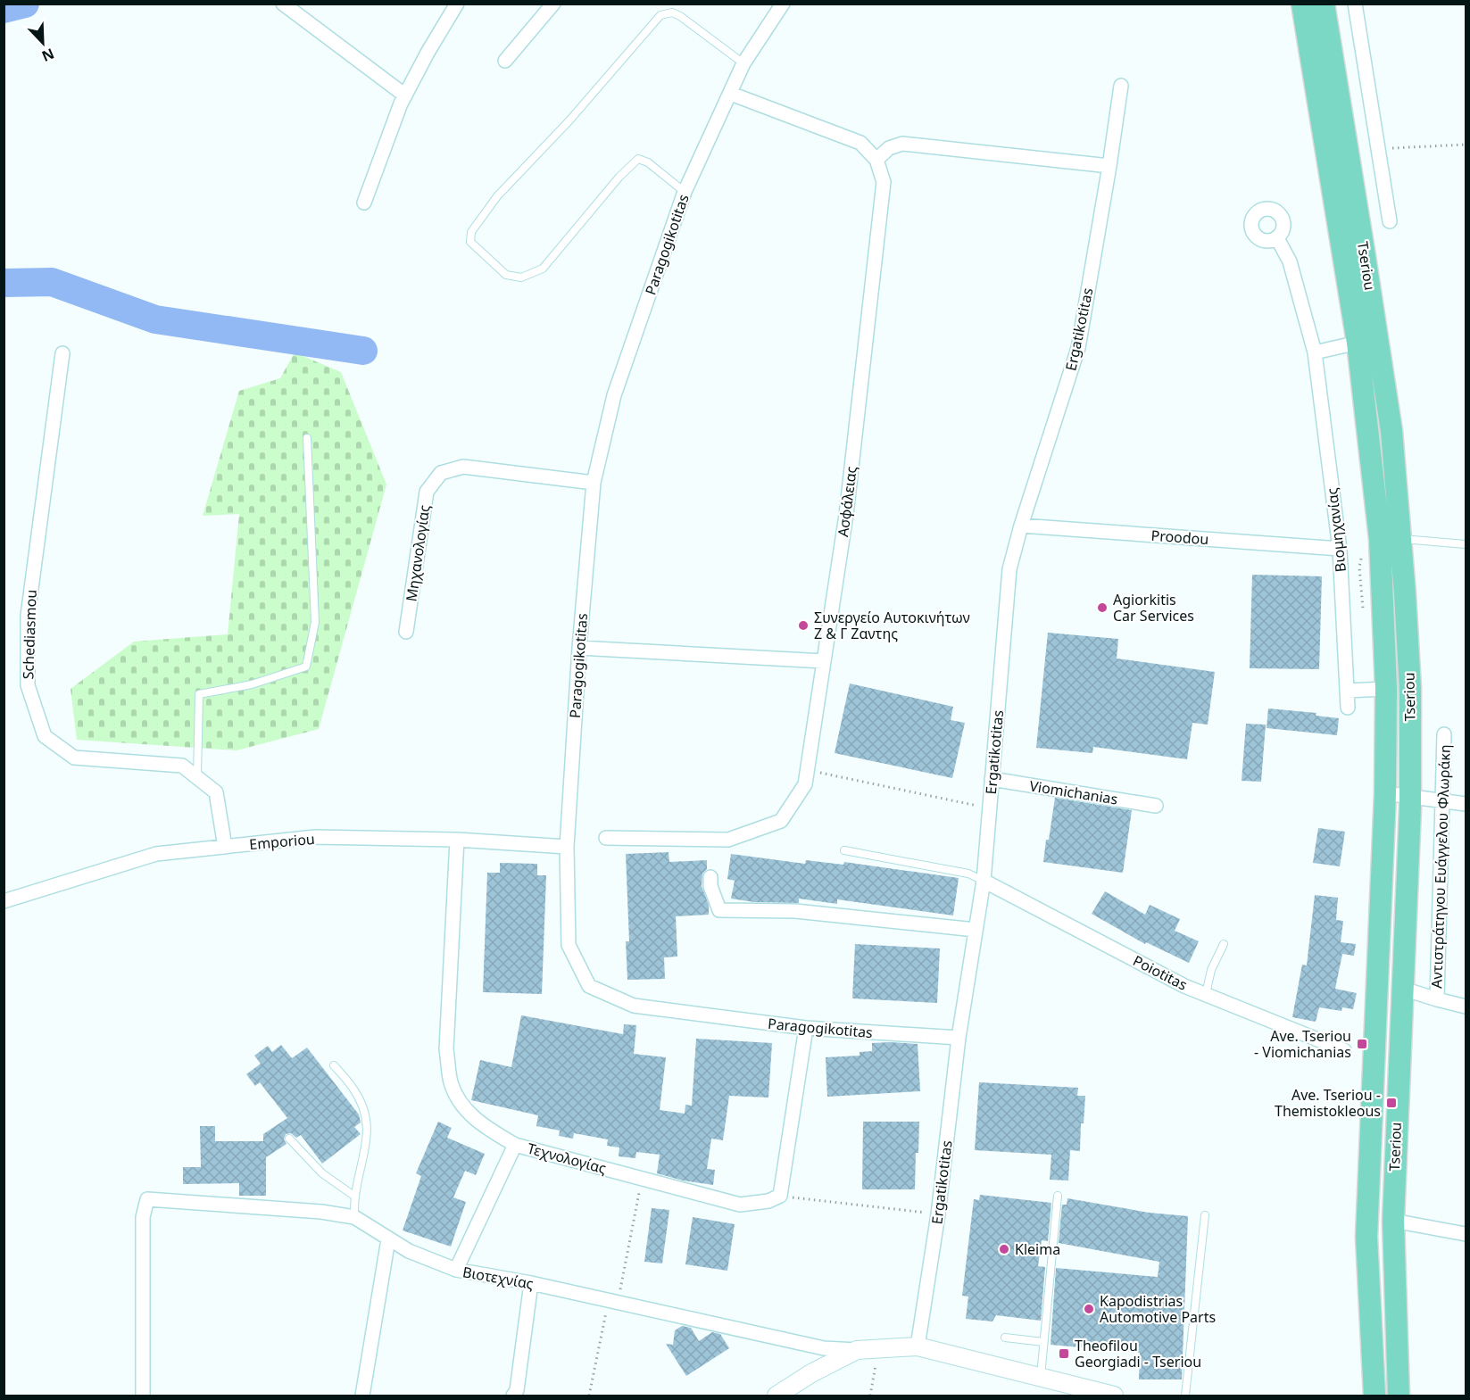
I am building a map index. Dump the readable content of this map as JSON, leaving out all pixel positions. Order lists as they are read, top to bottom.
{
  "streets": {
    "main road": ["Tseriou"],
    "street": [
      "Paragogikotitas",
      "Ergatikotitas",
      "Ασφάλειας",
      "Βιομηχανίας",
      "Proodou",
      "Μηχανολογίας",
      "Schediasmou",
      "Viomichanias",
      "Emporiou",
      "Αντιστράτηγου Ευάγγελου Φλωράκη",
      "Poiotitas",
      "Τεχνολογίας",
      "Βιοτεχνίας"
    ]
  },
  "crossings": [
    ["Paragogikotitas", "Ergatikotitas"],
    ["Paragogikotitas", "Μηχανολογίας"],
    ["Paragogikotitas", "Emporiou"],
    ["Tseriou", "Αντιστράτηγου Ευάγγελου Φλωράκη"],
    ["Ergatikotitas", "Proodou"],
    ["Ergatikotitas", "Viomichanias"],
    ["Ergatikotitas", "Poiotitas"],
    ["Βιομηχανίας", "Proodou"],
    ["Schediasmou", "Emporiou"],
    ["Emporiou", "Τεχνολογίας"]
  ],
  "places": {
    "other": [
      "Agiorkitis Car Services",
      "Συνεργείο Αυτοκινήτων Ζ & Γ Ζαντης",
      "Kleima",
      "Kapodistrias Automotive Parts"
    ],
    "transit": ["Ave. Tseriou - Viomichanias", "Ave. Tseriou - Themistokleous", "Theofilou Georgiadi - Tseriou"]
  },
  "north": "bottom right"
}
